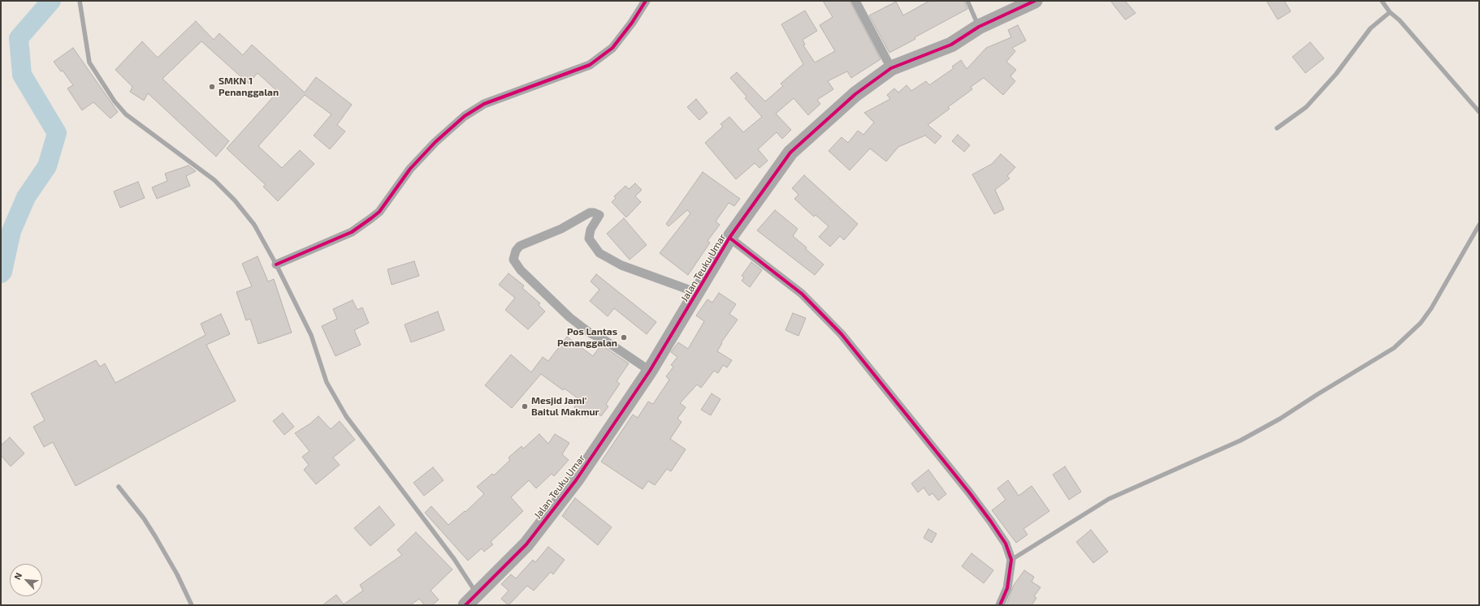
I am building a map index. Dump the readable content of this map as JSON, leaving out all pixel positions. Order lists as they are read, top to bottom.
{
  "streets": {
    "highway": ["Jalan Teuku Umar"]
  },
  "places": ["SMKN 1 Penanggalan", "Pos Lantas Penanggalan", "Mesjid Jami' Baitul Makmur"],
  "north": "top left"
}
